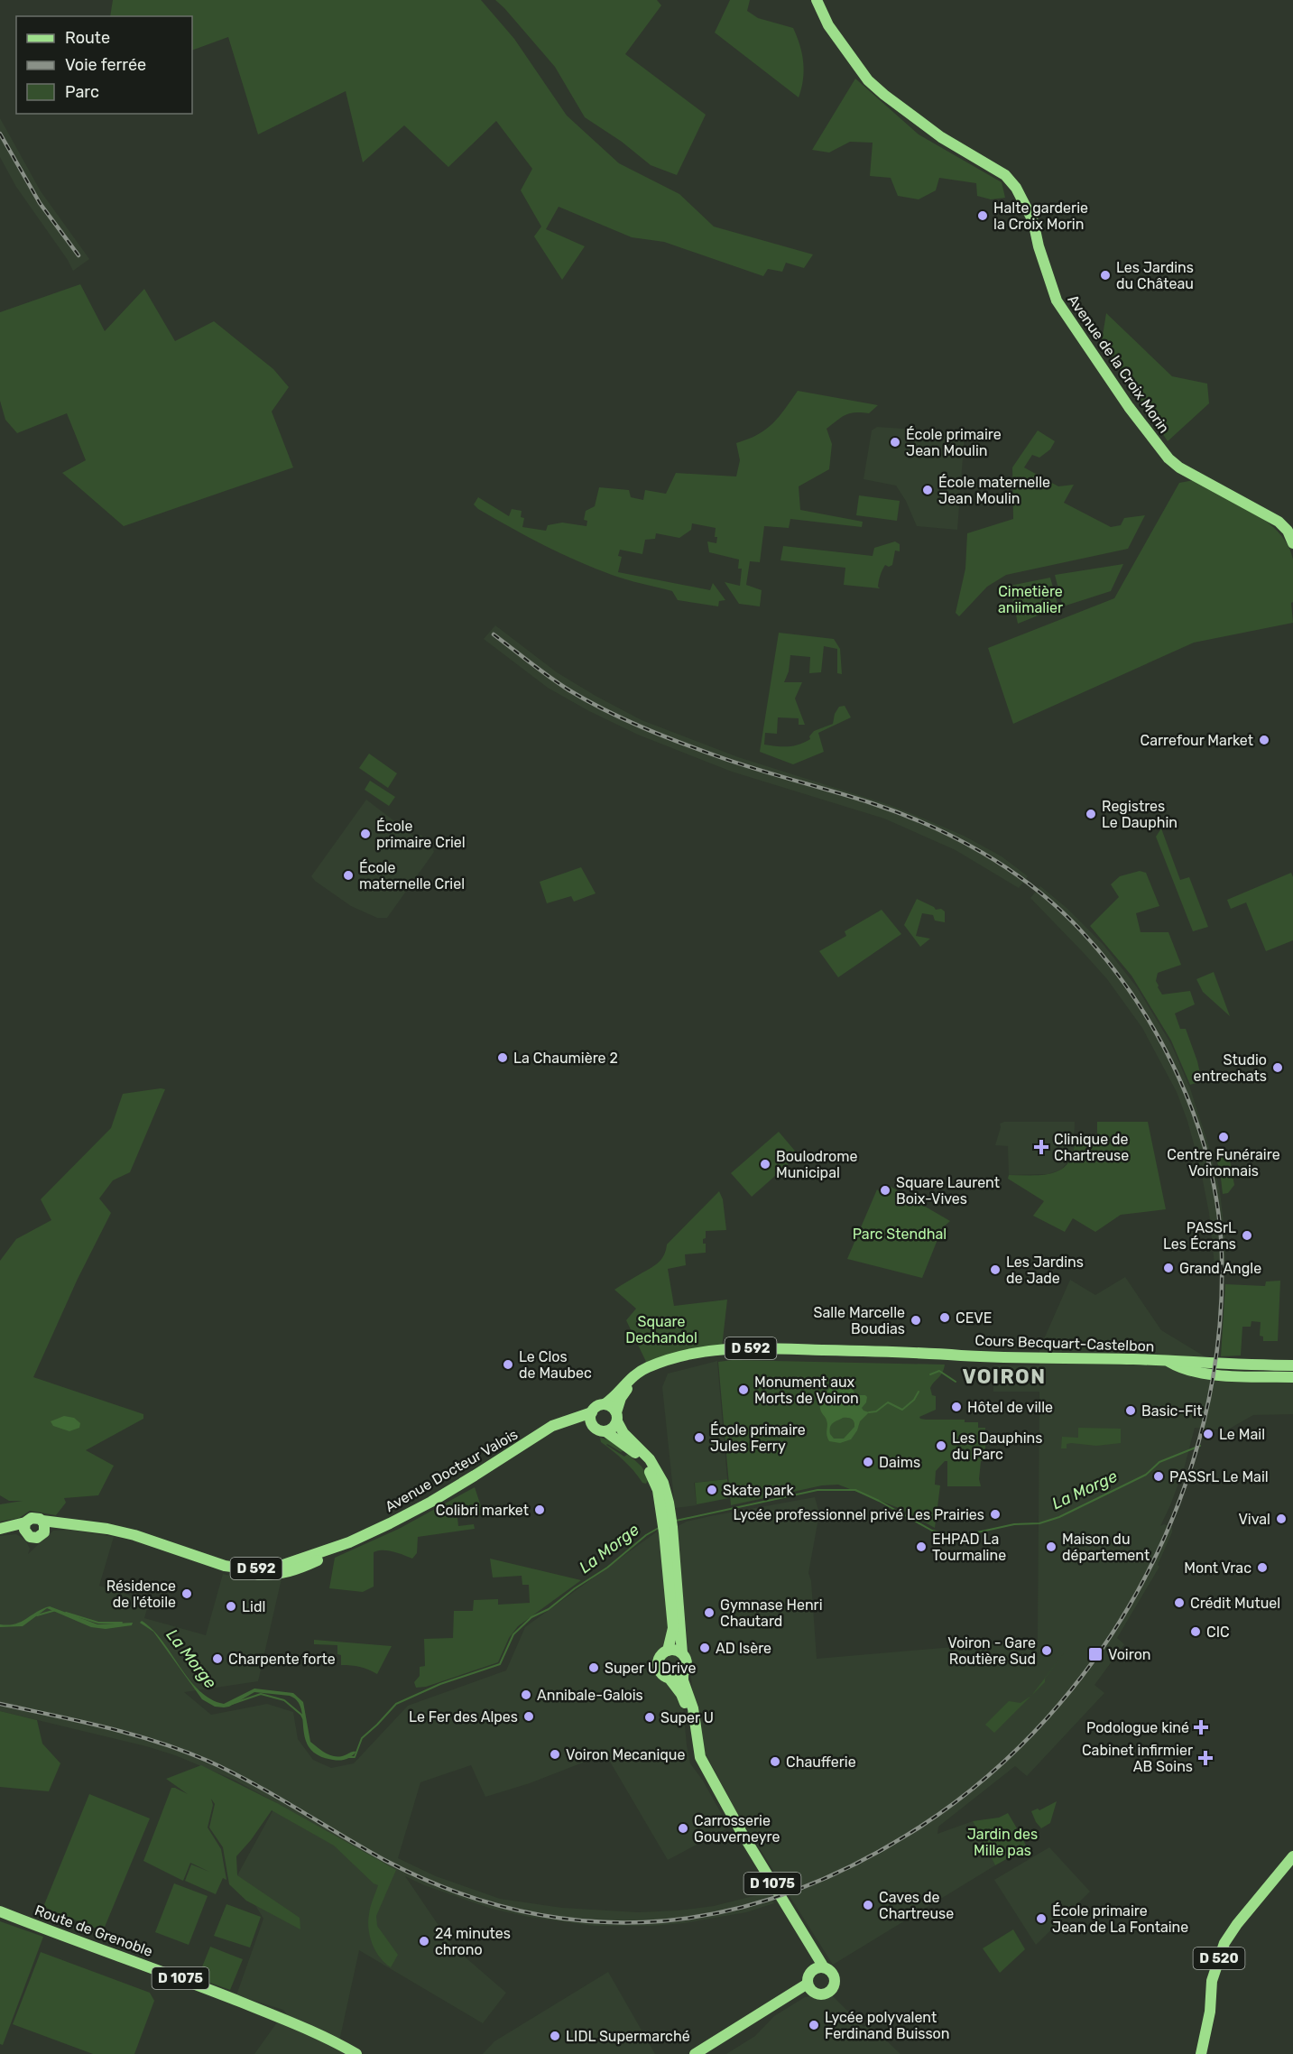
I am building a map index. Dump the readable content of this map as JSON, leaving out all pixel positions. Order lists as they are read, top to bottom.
{
  "streets": {
    "main road": [
      "Avenue de la Croix Morin",
      "Cours Becquart-Castelbon",
      "D 592",
      "Avenue Docteur Valois",
      "D 1075",
      "Route de Grenoble",
      "D 520"
    ]
  },
  "crossings": [
    ["Cours Becquart-Castelbon", "D 592"],
    ["D 592", "Avenue Docteur Valois"]
  ],
  "districts": ["VOIRON"],
  "water": ["La Morge"],
  "parks": [
    "Cimetière aniimalier",
    "Parc Stendhal",
    "Square Dechandol",
    "Jardin des Mille pas"
  ],
  "places": {
    "other": [
      "Halte garderie la Croix Morin",
      "Les Jardins du Château",
      "École primaire Jean Moulin",
      "École maternelle Jean Moulin",
      "Carrefour Market",
      "Registres Le Dauphin",
      "École primaire Criel",
      "École maternelle Criel",
      "La Chaumière 2",
      "Studio entrechats",
      "Centre Funéraire Voironnais",
      "Boulodrome Municipal",
      "Square Laurent Boix-Vives",
      "PASSrL Les Écrans",
      "Grand Angle",
      "Les Jardins de Jade",
      "CEVE",
      "Salle Marcelle Boudias",
      "Le Clos de Maubec",
      "Monument aux Morts de Voiron",
      "Hôtel de ville",
      "Basic-Fit",
      "Le Mail",
      "École primaire Jules Ferry",
      "Les Dauphins du Parc",
      "Daims",
      "PASSrL Le Mail",
      "Skate park",
      "Colibri market",
      "Lycée professionnel privé Les Prairies",
      "Vival",
      "EHPAD La Tourmaline",
      "Maison du département",
      "Mont Vrac",
      "Résidence de l'étoile",
      "Crédit Mutuel",
      "Lidl",
      "Gymnase Henri Chautard",
      "CIC",
      "AD Isère",
      "Voiron - Gare Routière Sud",
      "Charpente forte",
      "Super U Drive",
      "Annibale-Galois",
      "Le Fer des Alpes",
      "Super U",
      "Voiron Mecanique",
      "Chaufferie",
      "Carrosserie Gouverneyre",
      "Caves de Chartreuse",
      "École primaire Jean de La Fontaine",
      "24 minutes chrono",
      "Lycée polyvalent Ferdinand Buisson",
      "LIDL Supermarché"
    ],
    "health": ["Clinique de Chartreuse", "Podologue kiné", "Cabinet infirmier AB Soins"],
    "transit": ["Voiron"]
  },
  "legend": ["Route", "Voie ferrée", "Parc"]
}
